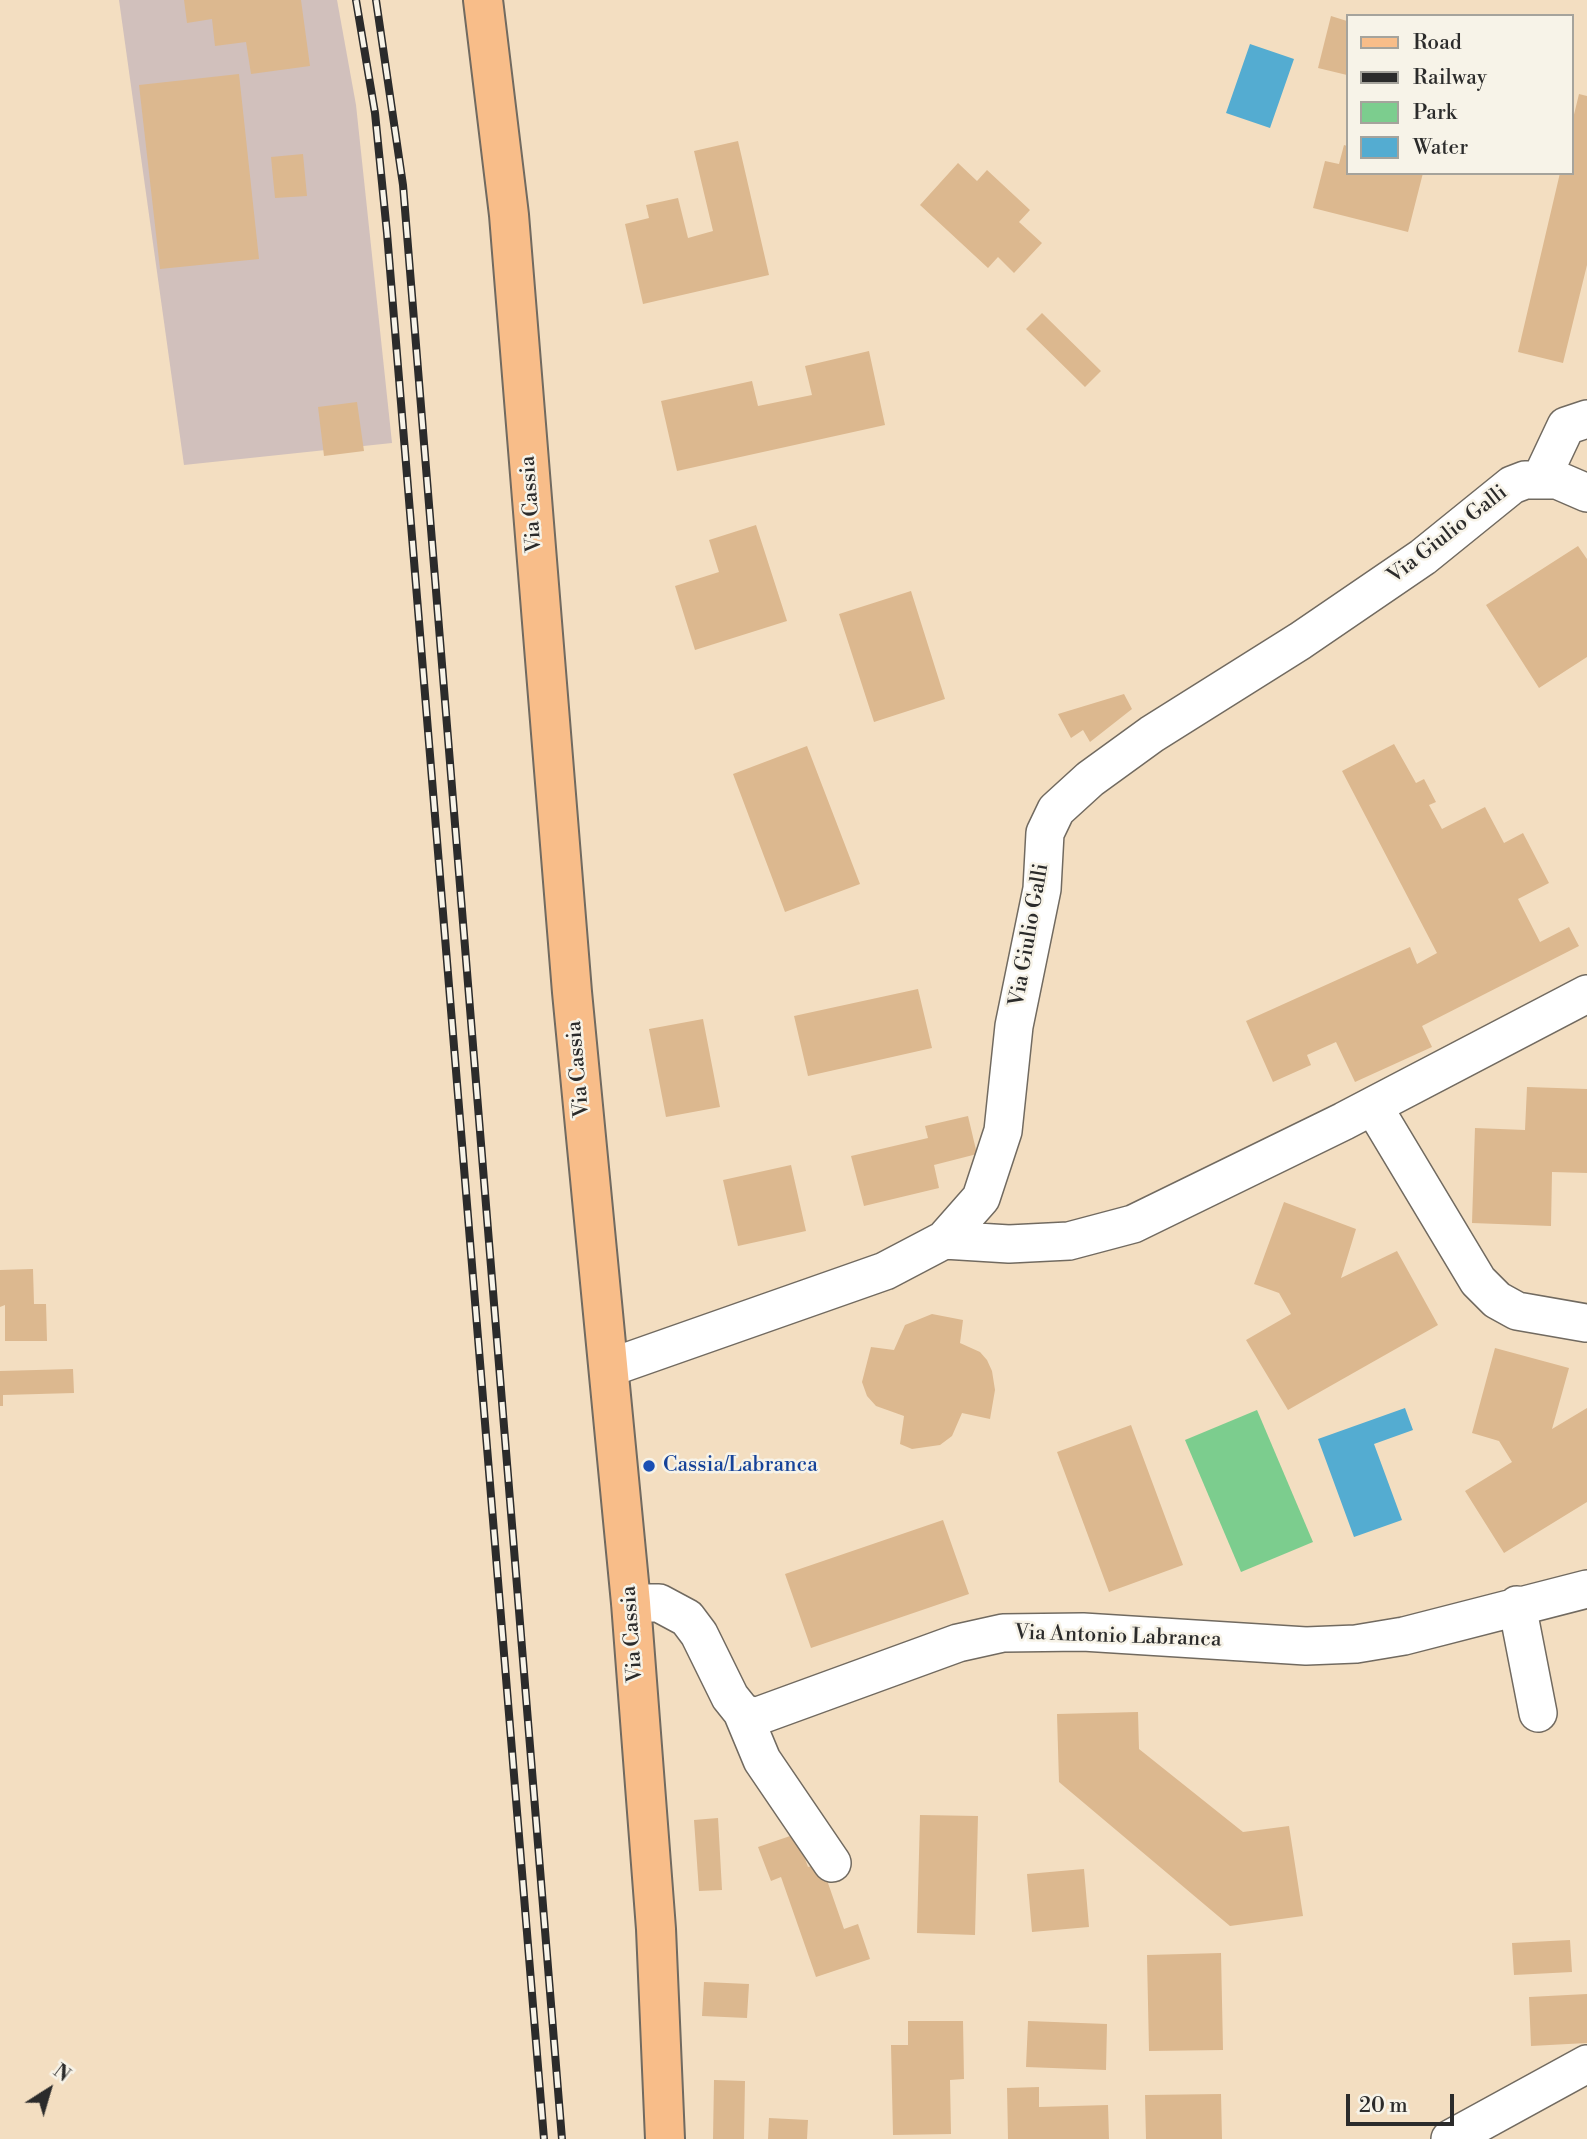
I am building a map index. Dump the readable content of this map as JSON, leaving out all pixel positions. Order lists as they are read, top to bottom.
{
  "streets": {
    "main road": ["Via Cassia"],
    "street": ["Via Giulio Galli", "Via Antonio Labranca"]
  },
  "crossings": [
    ["Via Cassia", "Via Giulio Galli"]
  ],
  "places": ["Cassia/Labranca"],
  "legend": [
    "Road",
    "Railway",
    "Park",
    "Water"
  ],
  "scale_bar": "20 m",
  "north": "top right"
}
